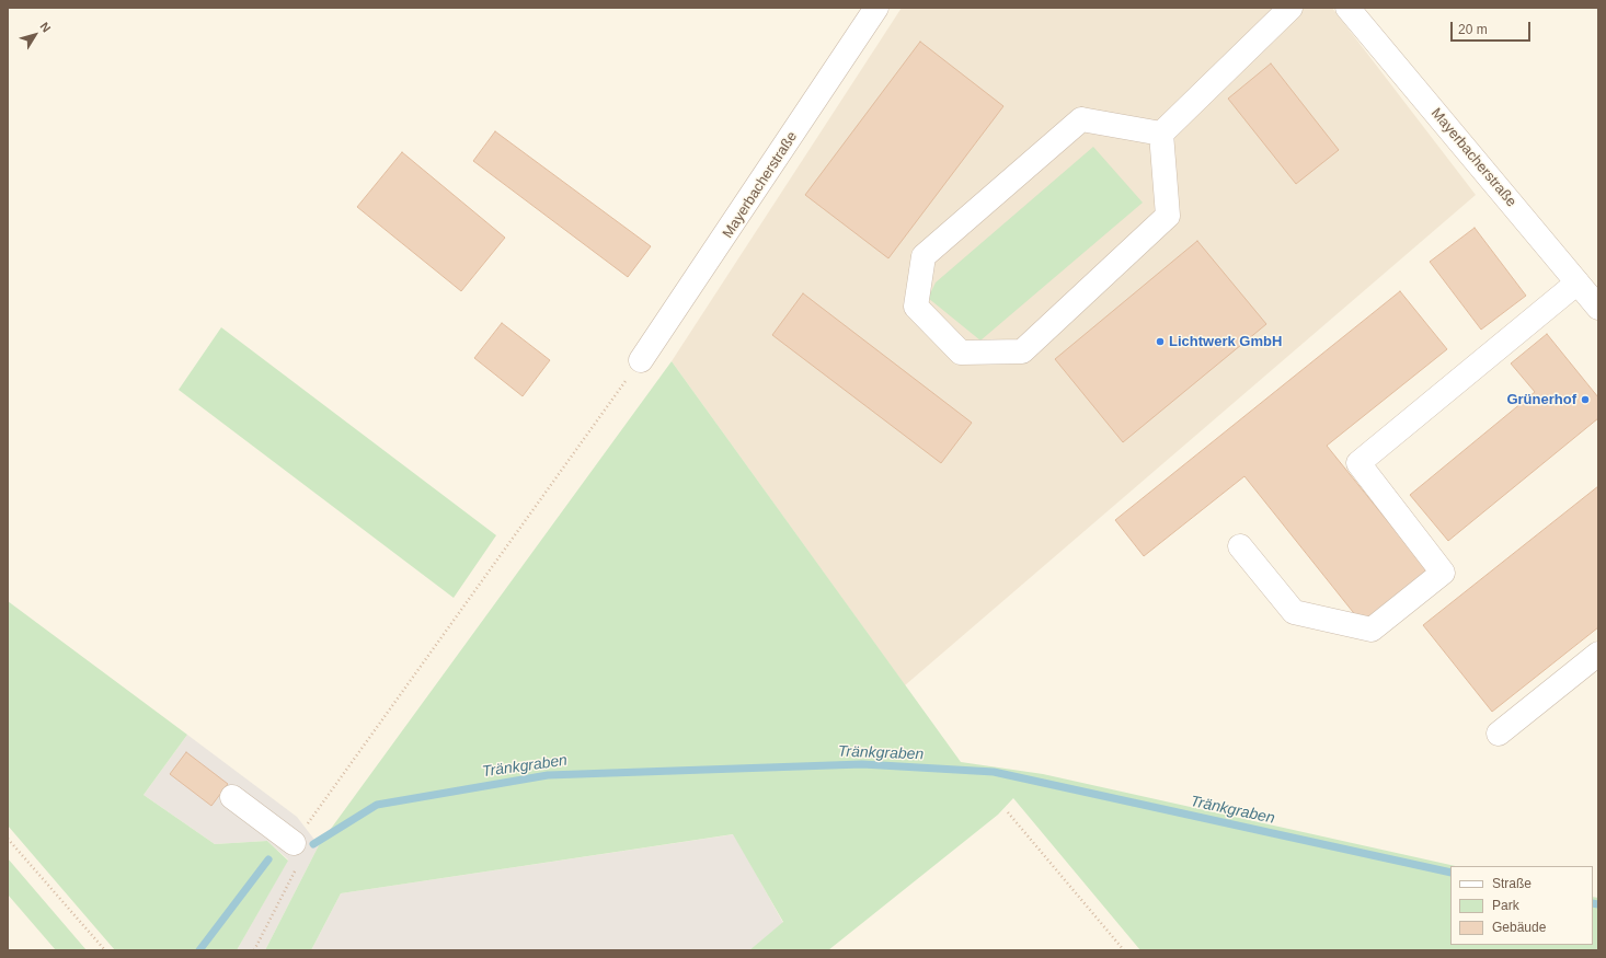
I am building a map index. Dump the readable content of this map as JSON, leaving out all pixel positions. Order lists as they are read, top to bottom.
{
  "streets": {
    "street": ["Mayerbacherstraße"]
  },
  "water": ["Tränkgraben"],
  "places": ["Lichtwerk GmbH", "Grünerhof"],
  "legend": ["Straße", "Park", "Gebäude"],
  "scale_bar": "20 m",
  "north": "top right"
}
